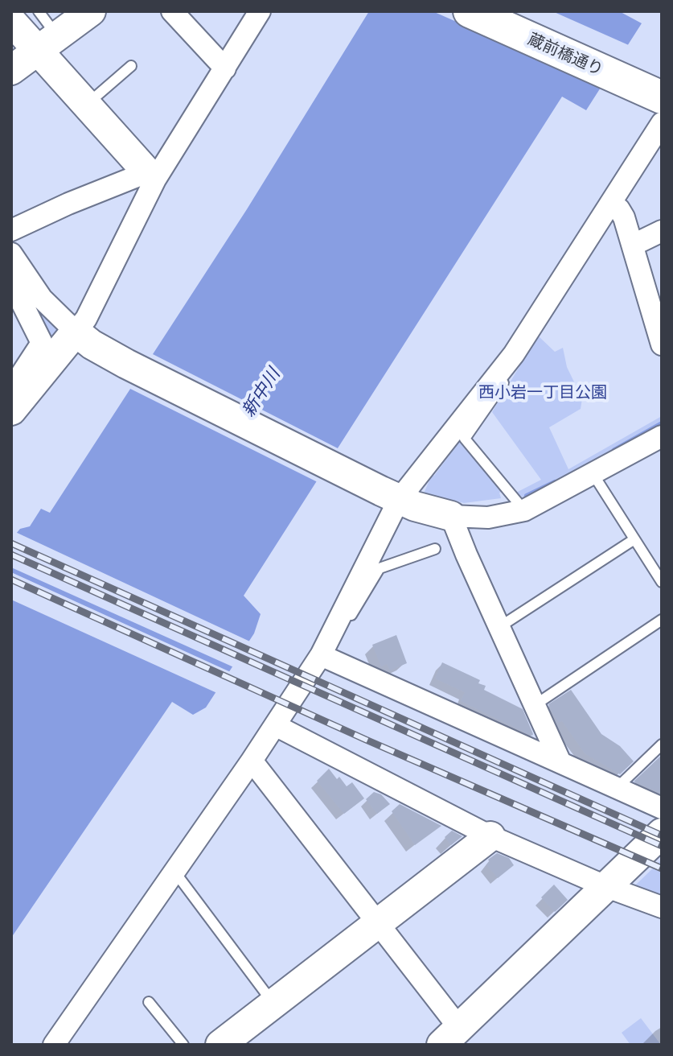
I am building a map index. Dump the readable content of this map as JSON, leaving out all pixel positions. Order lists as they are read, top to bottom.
{
  "streets": {
    "main road": ["蔵前橋通り"]
  },
  "water": ["新中川"],
  "parks": ["西小岩一丁目公園"]
}
